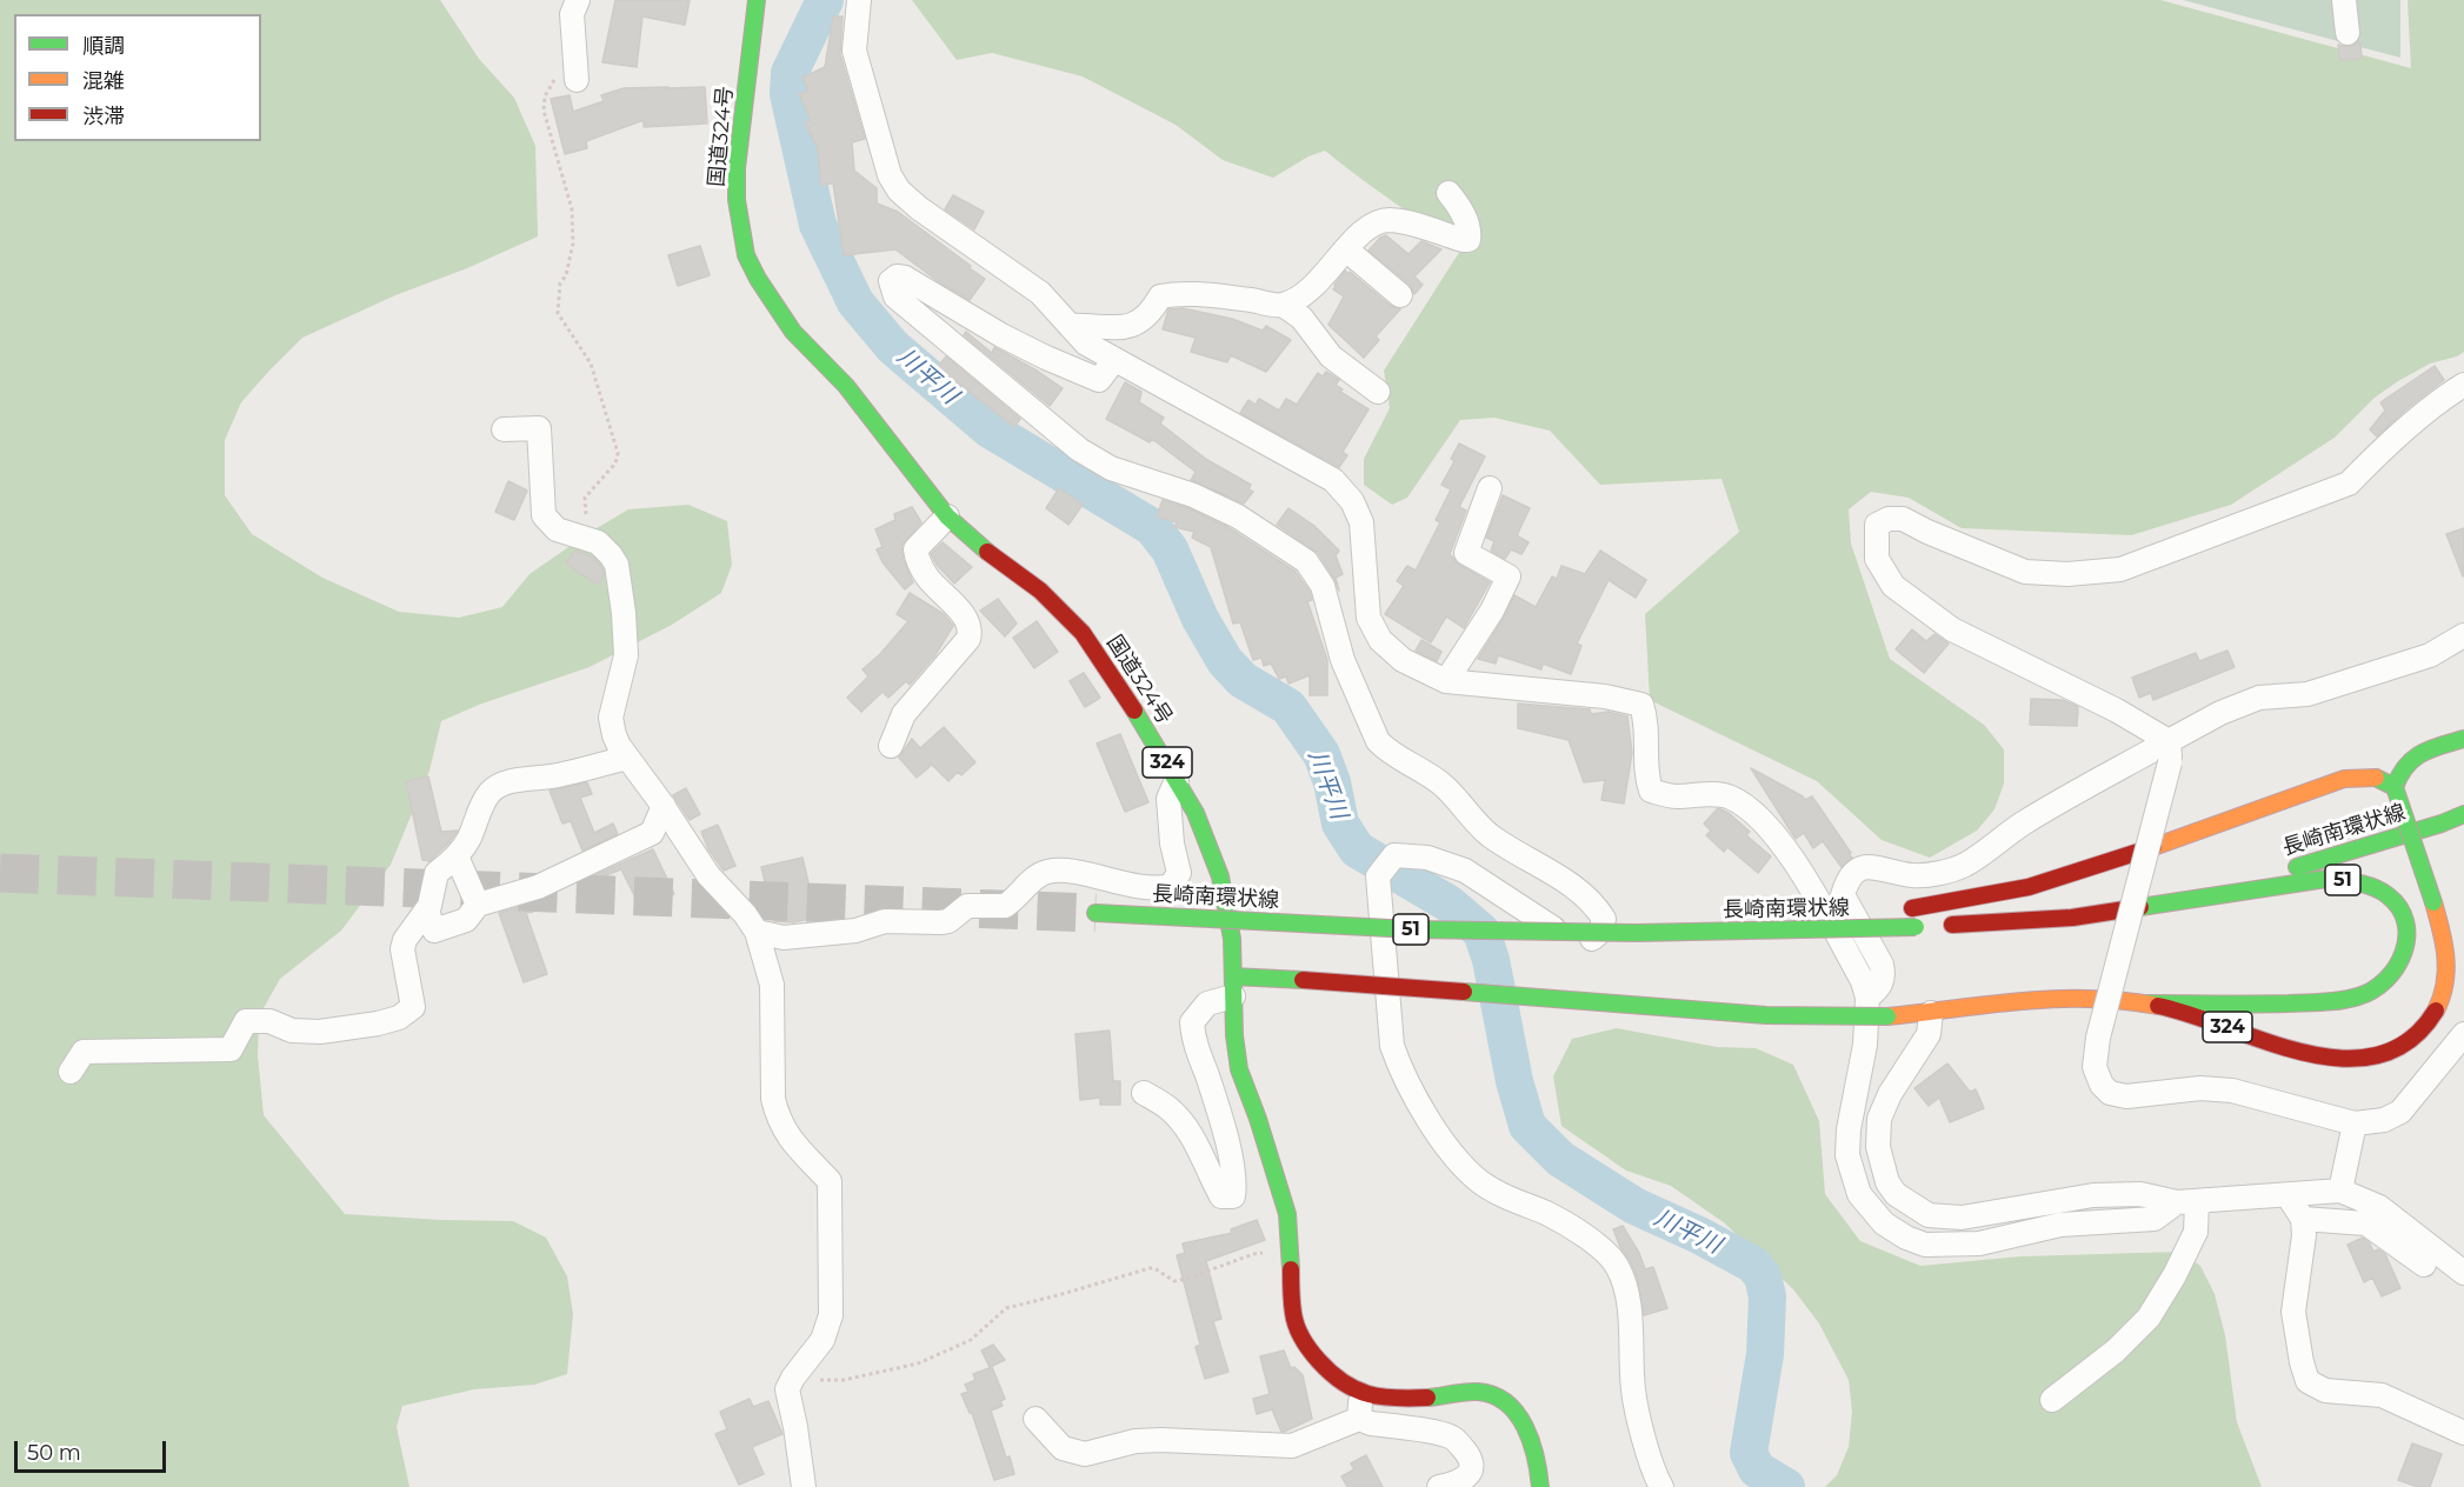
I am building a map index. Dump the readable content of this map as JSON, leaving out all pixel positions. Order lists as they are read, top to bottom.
{
  "streets": {
    "highway": [
      "国道324号",
      "324",
      "長崎南環状線",
      "51"
    ]
  },
  "crossings": [
    ["国道324号", "324"],
    ["324", "51"],
    ["長崎南環状線", "51"]
  ],
  "water": ["川平川"],
  "legend": ["順調", "混雑", "渋滞"],
  "scale_bar": "50 m"
}
